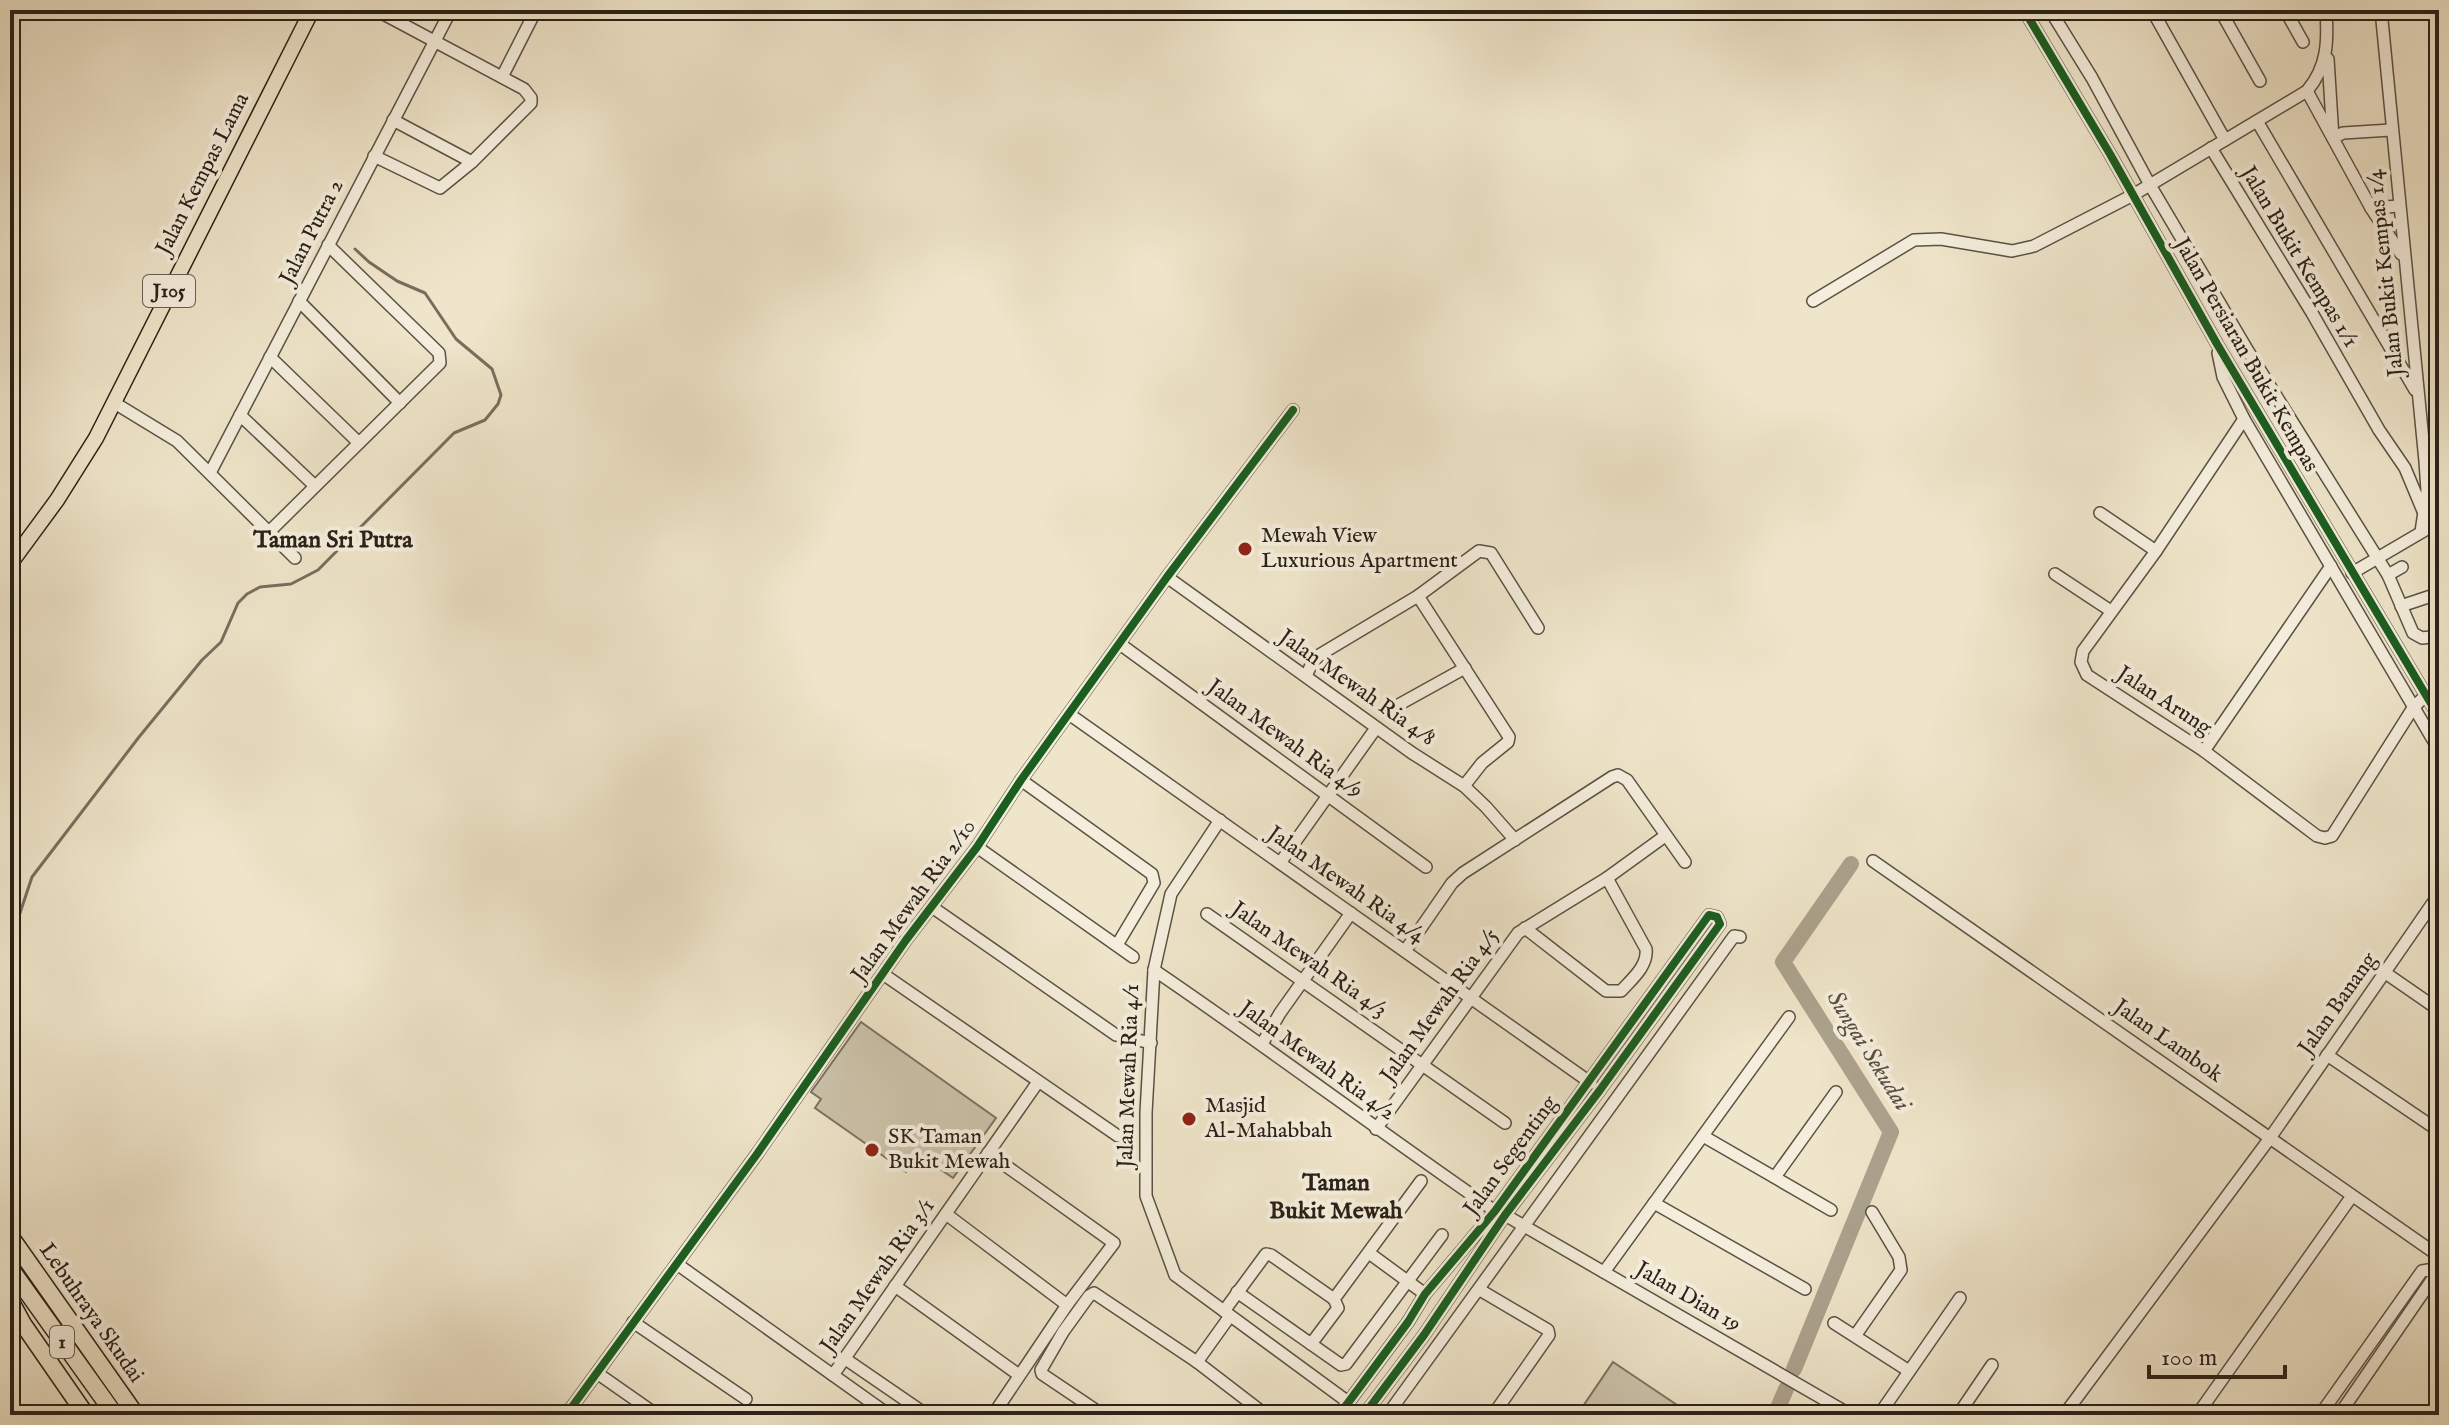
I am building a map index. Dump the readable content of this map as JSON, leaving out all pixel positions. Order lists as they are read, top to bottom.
{
  "streets": {
    "highway": ["Lebuhraya Skudai", "1"],
    "main road": ["Jalan Kempas Lama", "J105"],
    "street": [
      "Jalan Putra 2",
      "Jalan Bukit Kempas 1/1",
      "Jalan Bukit Kempas 1/4",
      "Jalan Persiaran Bukit Kempas",
      "Jalan Mewah Ria 4/8",
      "Jalan Arung",
      "Jalan Mewah Ria 4/9",
      "Jalan Mewah Ria 4/4",
      "Jalan Mewah Ria 2/10",
      "Jalan Mewah Ria 4/3",
      "Jalan Banang",
      "Jalan Mewah Ria 4/5",
      "Jalan Lambok",
      "Jalan Mewah Ria 4/2",
      "Jalan Mewah Ria 4/1",
      "Jalan Segenting",
      "Jalan Mewah Ria 3/1",
      "Jalan Dian 19"
    ]
  },
  "crossings": [
    ["Jalan Bukit Kempas 1/1", "Jalan Bukit Kempas 1/4"],
    ["Jalan Persiaran Bukit Kempas", "Jalan Arung"],
    ["Jalan Mewah Ria 4/8", "Jalan Mewah Ria 2/10"],
    ["Jalan Mewah Ria 4/9", "Jalan Mewah Ria 2/10"],
    ["Jalan Mewah Ria 4/4", "Jalan Mewah Ria 2/10"],
    ["Jalan Mewah Ria 4/4", "Jalan Mewah Ria 4/5"],
    ["Jalan Mewah Ria 4/4", "Jalan Mewah Ria 4/1"],
    ["Jalan Mewah Ria 4/4", "Jalan Segenting"],
    ["Jalan Mewah Ria 4/3", "Jalan Mewah Ria 4/5"],
    ["Jalan Banang", "Jalan Lambok"],
    ["Jalan Mewah Ria 4/5", "Jalan Mewah Ria 4/2"],
    ["Jalan Mewah Ria 4/2", "Jalan Mewah Ria 4/1"],
    ["Jalan Mewah Ria 4/2", "Jalan Segenting"],
    ["Jalan Mewah Ria 4/2", "Jalan Dian 19"],
    ["Jalan Mewah Ria 4/1", "Jalan Segenting"],
    ["Jalan Segenting", "Jalan Dian 19"]
  ],
  "districts": ["Taman Sri Putra", "Taman Bukit Mewah"],
  "water": ["Sungai Sekudai"],
  "places": ["Mewah View Luxurious Apartment", "Masjid Al-Mahabbah", "SK Taman Bukit Mewah"],
  "scale_bar": "100 m"
}
